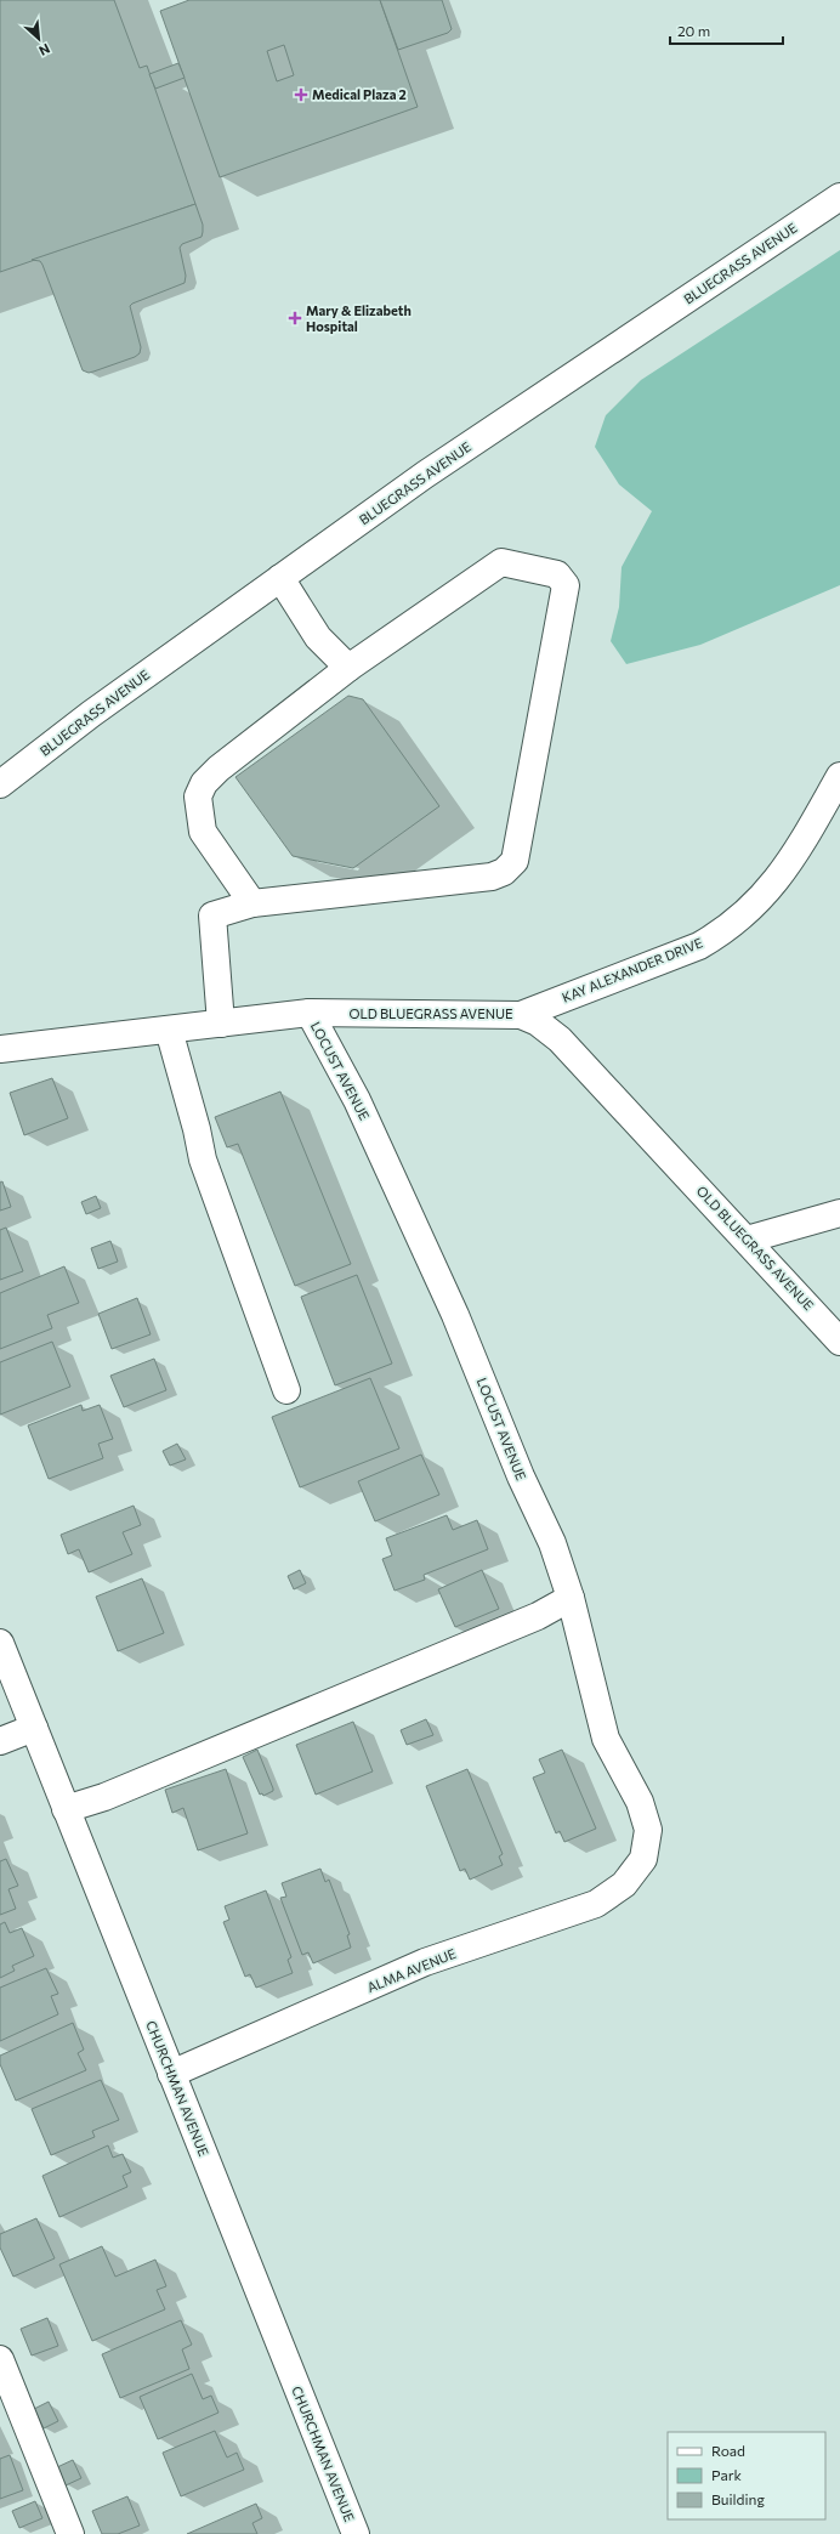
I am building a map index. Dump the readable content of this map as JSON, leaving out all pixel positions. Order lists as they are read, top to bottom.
{
  "streets": {
    "street": [
      "BLUEGRASS AVENUE",
      "KAY ALEXANDER DRIVE",
      "OLD BLUEGRASS AVENUE",
      "LOCUST AVENUE",
      "ALMA AVENUE",
      "CHURCHMAN AVENUE"
    ]
  },
  "crossings": [
    ["KAY ALEXANDER DRIVE", "OLD BLUEGRASS AVENUE"],
    ["OLD BLUEGRASS AVENUE", "LOCUST AVENUE"],
    ["LOCUST AVENUE", "ALMA AVENUE"],
    ["ALMA AVENUE", "CHURCHMAN AVENUE"]
  ],
  "places": {
    "health": ["Medical Plaza 2", "Mary & Elizabeth Hospital"]
  },
  "legend": ["Road", "Park", "Building"],
  "scale_bar": "20 m",
  "north": "bottom right"
}
